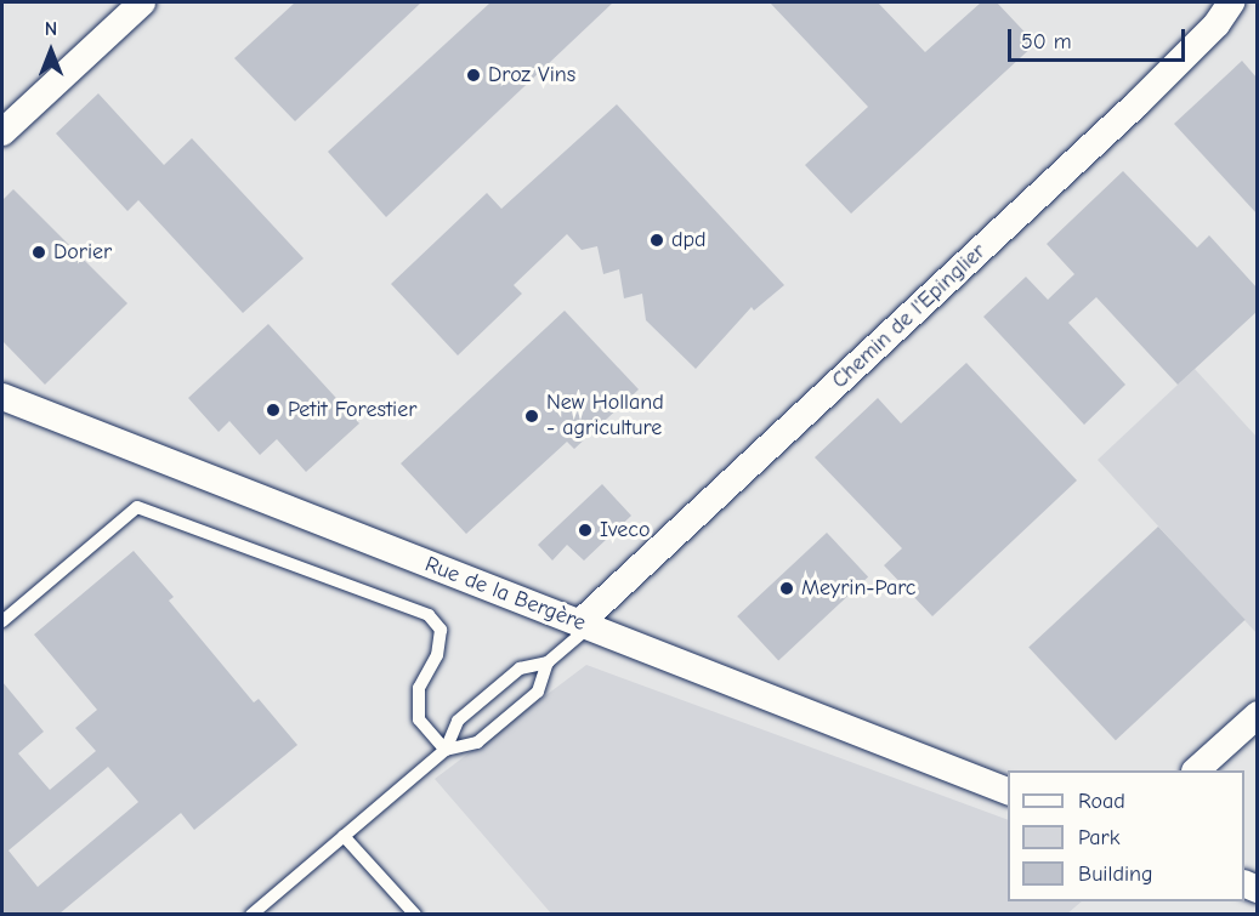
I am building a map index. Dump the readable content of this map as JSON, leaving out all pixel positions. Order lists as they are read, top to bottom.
{
  "streets": {
    "street": ["Chemin de l'Epinglier", "Rue de la Bergère"]
  },
  "crossings": [
    ["Chemin de l'Epinglier", "Rue de la Bergère"]
  ],
  "places": [
    "Droz Vins",
    "dpd",
    "Dorier",
    "Petit Forestier",
    "New Holland - agriculture",
    "Iveco",
    "Meyrin-Parc"
  ],
  "legend": ["Road", "Park", "Building"],
  "scale_bar": "50 m",
  "north": "top"
}
